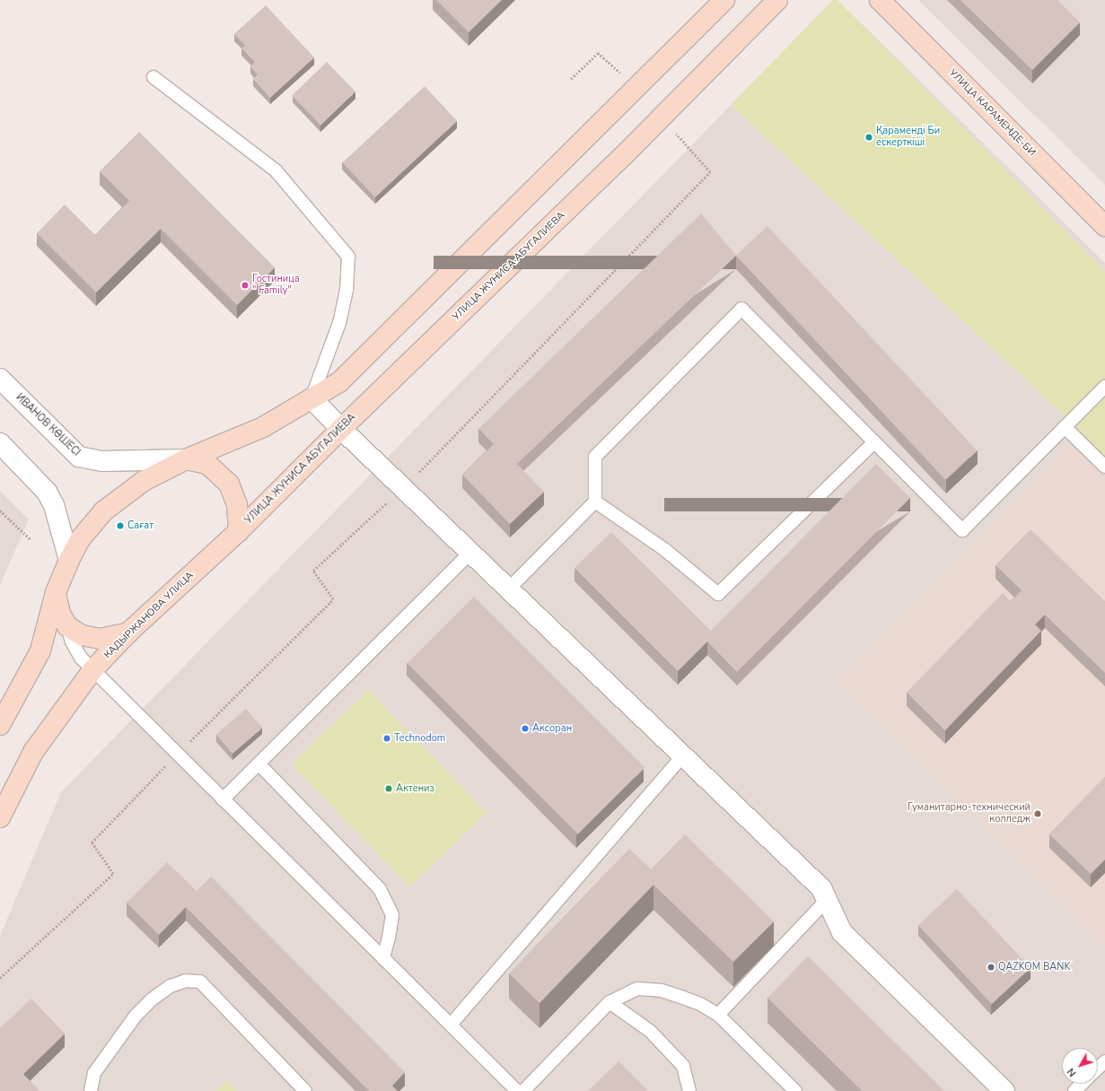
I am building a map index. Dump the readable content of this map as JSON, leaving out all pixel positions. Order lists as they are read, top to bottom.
{
  "streets": {
    "main road": ["УЛИЦА КАРАМЕНДЕ-БИ", "УЛИЦА ЖУНИСА АБУГАЛИЕВА", "КАДЫРЖАНОВА УЛИЦА"],
    "street": ["ИВАНОВ КӨШЕСІ"]
  },
  "crossings": [
    ["УЛИЦА ЖУНИСА АБУГАЛИЕВА", "КАДЫРЖАНОВА УЛИЦА"]
  ],
  "places": [
    "Қараменді Би ескерткіші",
    "Гостиница \" Family\"",
    "Сағат",
    "Аксоран",
    "Technodom",
    "Актениз",
    "Гуманитарно-технический колледж",
    "QAZKOM BANK"
  ],
  "north": "bottom left"
}
